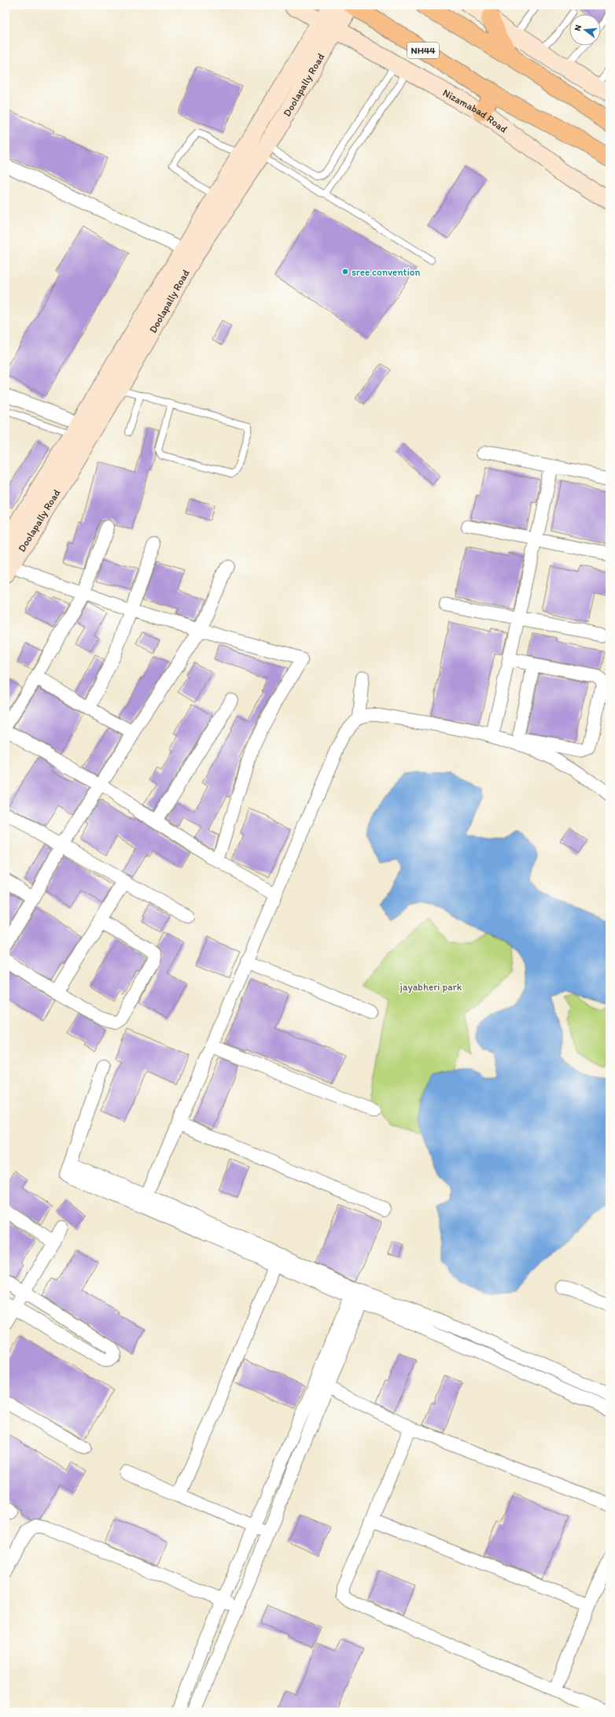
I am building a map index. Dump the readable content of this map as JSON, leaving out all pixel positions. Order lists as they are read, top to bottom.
{
  "streets": {
    "highway": ["NH44"],
    "main road": ["Doolapally Road", "Nizamabad Road"]
  },
  "crossings": [
    ["Doolapally Road", "Nizamabad Road"]
  ],
  "parks": ["jayabheri park"],
  "places": ["sree convention"],
  "north": "left"
}
